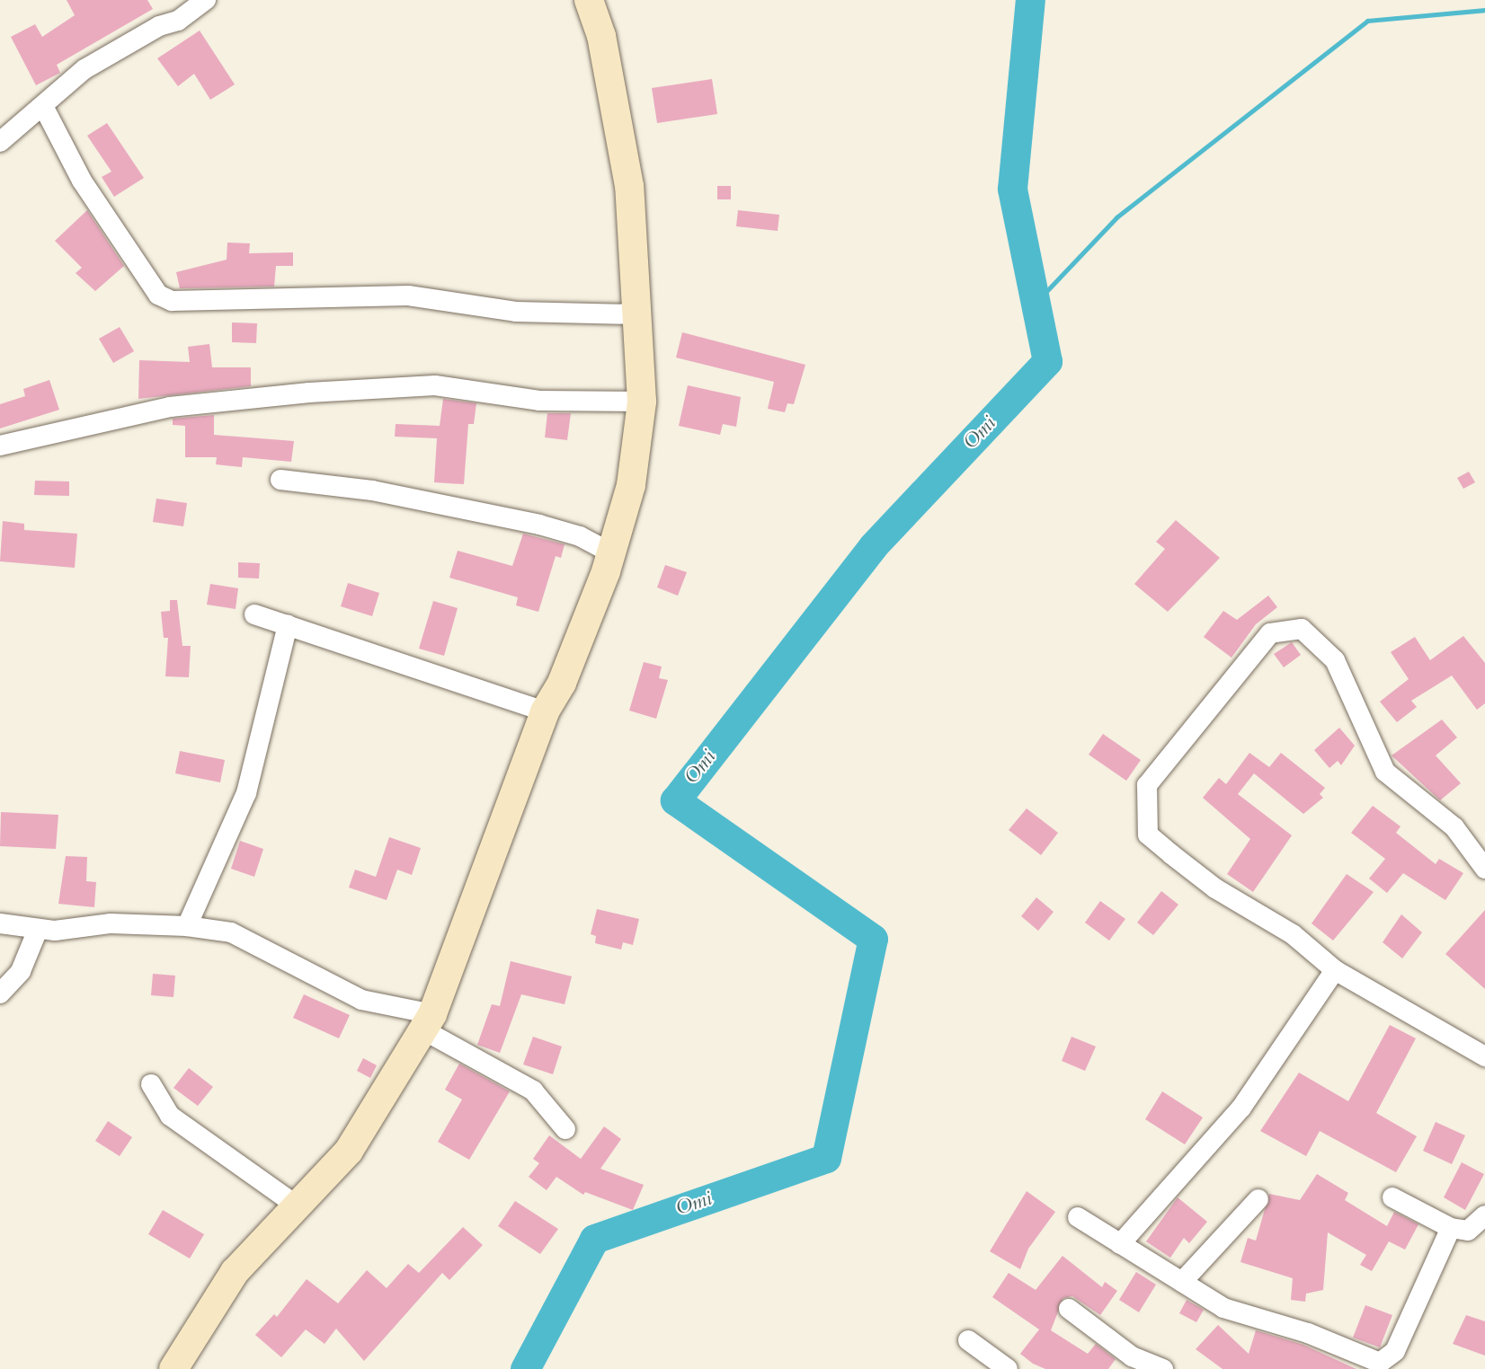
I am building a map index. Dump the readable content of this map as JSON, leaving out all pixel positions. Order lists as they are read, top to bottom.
{
  "water": ["Omi"]
}
